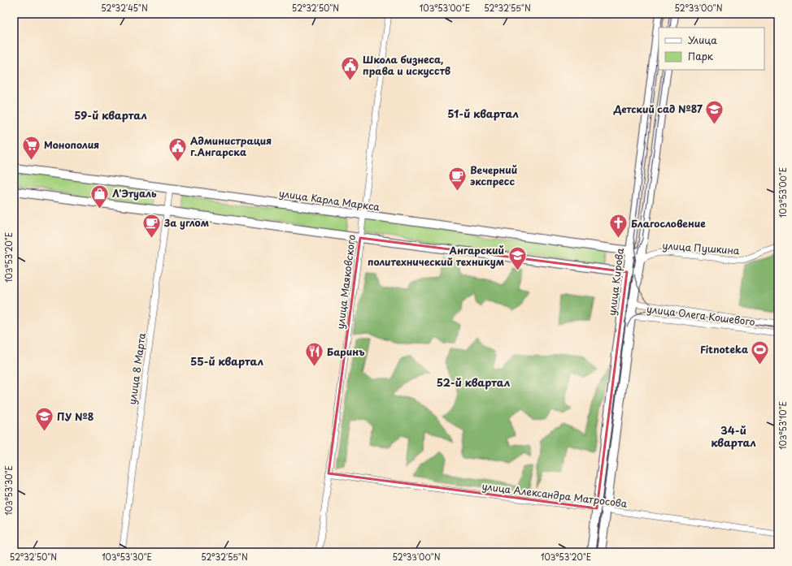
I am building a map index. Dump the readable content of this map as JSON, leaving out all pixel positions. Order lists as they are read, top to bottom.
{
  "streets": {
    "street": [
      "улица Карла Маркса",
      "улица Пушкина",
      "улица Маяковского",
      "улица Кирова",
      "улица Олега Кошевого",
      "улица 8 Марта",
      "улица Александра Матросова"
    ]
  },
  "crossings": [
    ["улица Карла Маркса", "улица Пушкина"],
    ["улица Карла Маркса", "улица Маяковского"],
    ["улица Карла Маркса", "улица Кирова"],
    ["улица Карла Маркса", "улица 8 Марта"],
    ["улица Пушкина", "улица Кирова"],
    ["улица Маяковского", "улица Александра Матросова"],
    ["улица Кирова", "улица Олега Кошевого"],
    ["улица Кирова", "улица Александра Матросова"]
  ],
  "districts": [
    "51-й квартал",
    "59-й квартал",
    "55-й квартал",
    "52-й квартал",
    "34-й квартал"
  ],
  "places": {
    "public building": ["Школа бизнеса, права и искусств", "Администрация г.Ангарска"],
    "school or university": ["Детский сад №87", "Ангарский политехнический техникум", "ПУ №8"],
    "supermarket": ["Монополия"],
    "cafe": ["Вечерний экспресс", "За углом"],
    "shop": ["Л'Этуаль"],
    "church": ["Благословение"],
    "sports": ["Fitnoteka"],
    "restaurant": ["Баринъ"]
  },
  "legend": ["Улица", "Парк"],
  "coordinates": [
    "52°32'45\"N",
    "52°32'50\"N",
    "103°53'00\"E",
    "52°32'55\"N",
    "52°33'00\"N",
    "103°53'20\"E",
    "103°53'10\"E",
    "103°53'30\"E"
  ]
}
